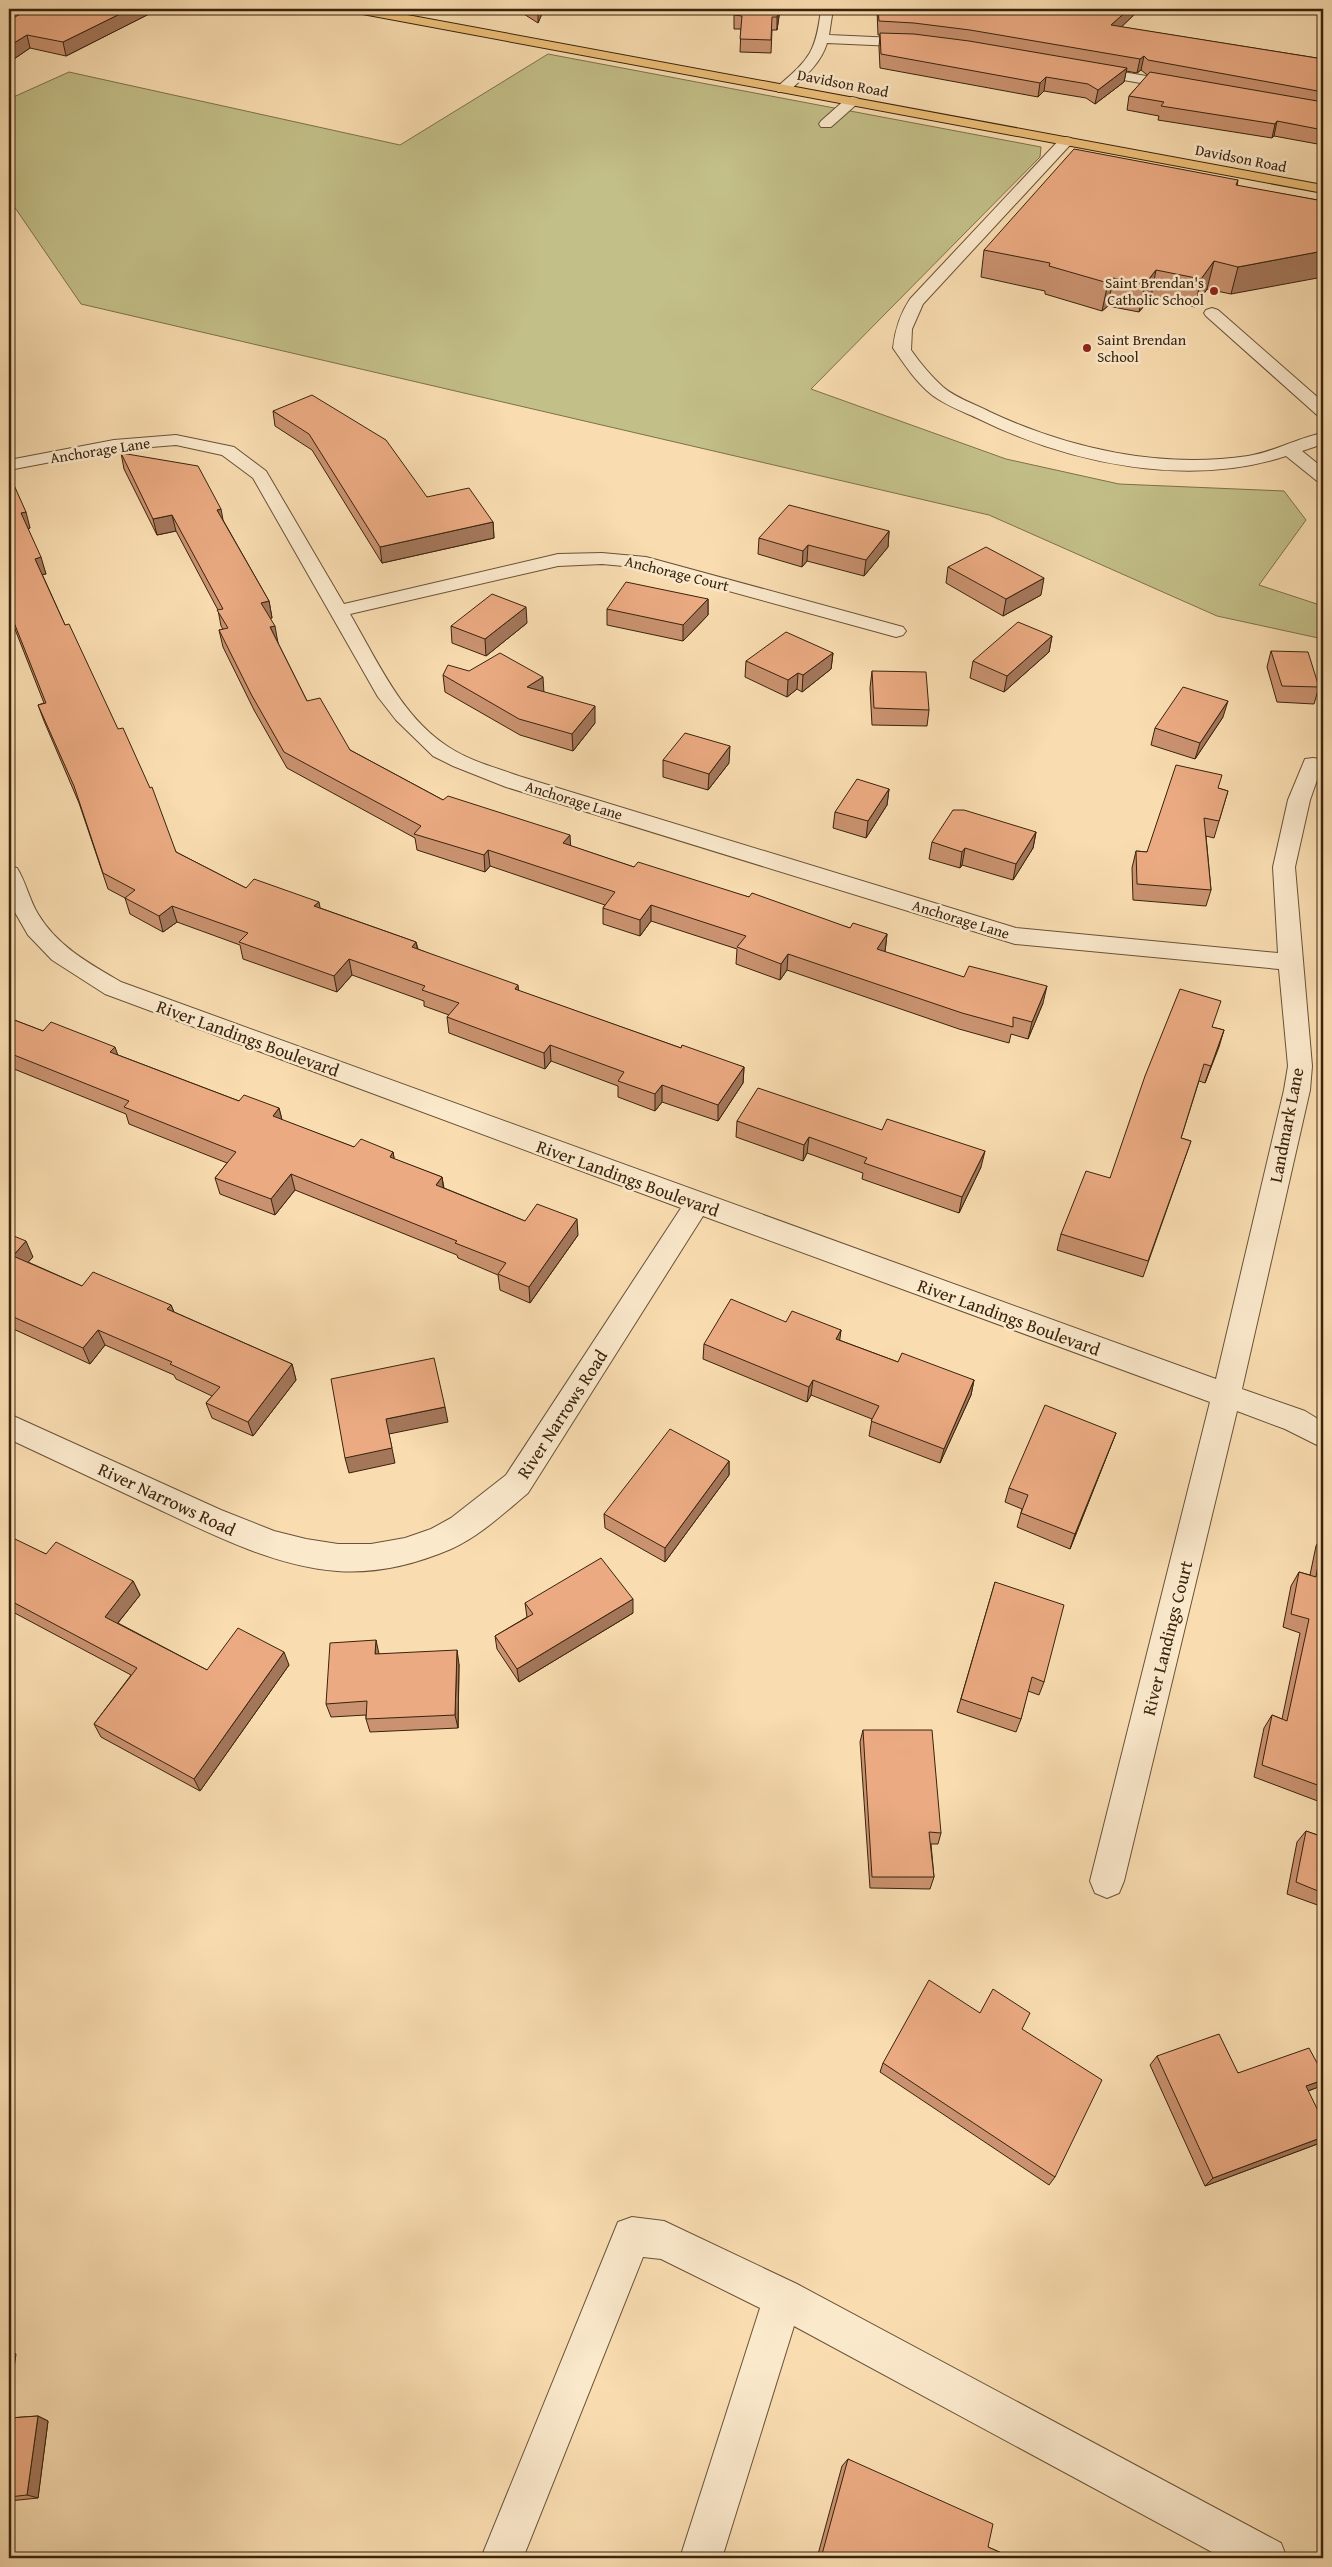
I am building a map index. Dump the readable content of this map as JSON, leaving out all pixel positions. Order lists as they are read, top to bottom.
{
  "streets": {
    "main road": ["Davidson Road"],
    "street": [
      "Anchorage Lane",
      "Anchorage Court",
      "River Landings Boulevard",
      "Landmark Lane",
      "River Narrows Road",
      "River Landings Court"
    ]
  },
  "crossings": [
    ["Anchorage Lane", "Anchorage Court"],
    ["Anchorage Lane", "Landmark Lane"],
    ["River Landings Boulevard", "Landmark Lane"],
    ["River Landings Boulevard", "River Narrows Road"],
    ["River Landings Boulevard", "River Landings Court"],
    ["Landmark Lane", "River Landings Court"]
  ],
  "places": ["Saint Brendan's Catholic School", "Saint Brendan School"]
}
